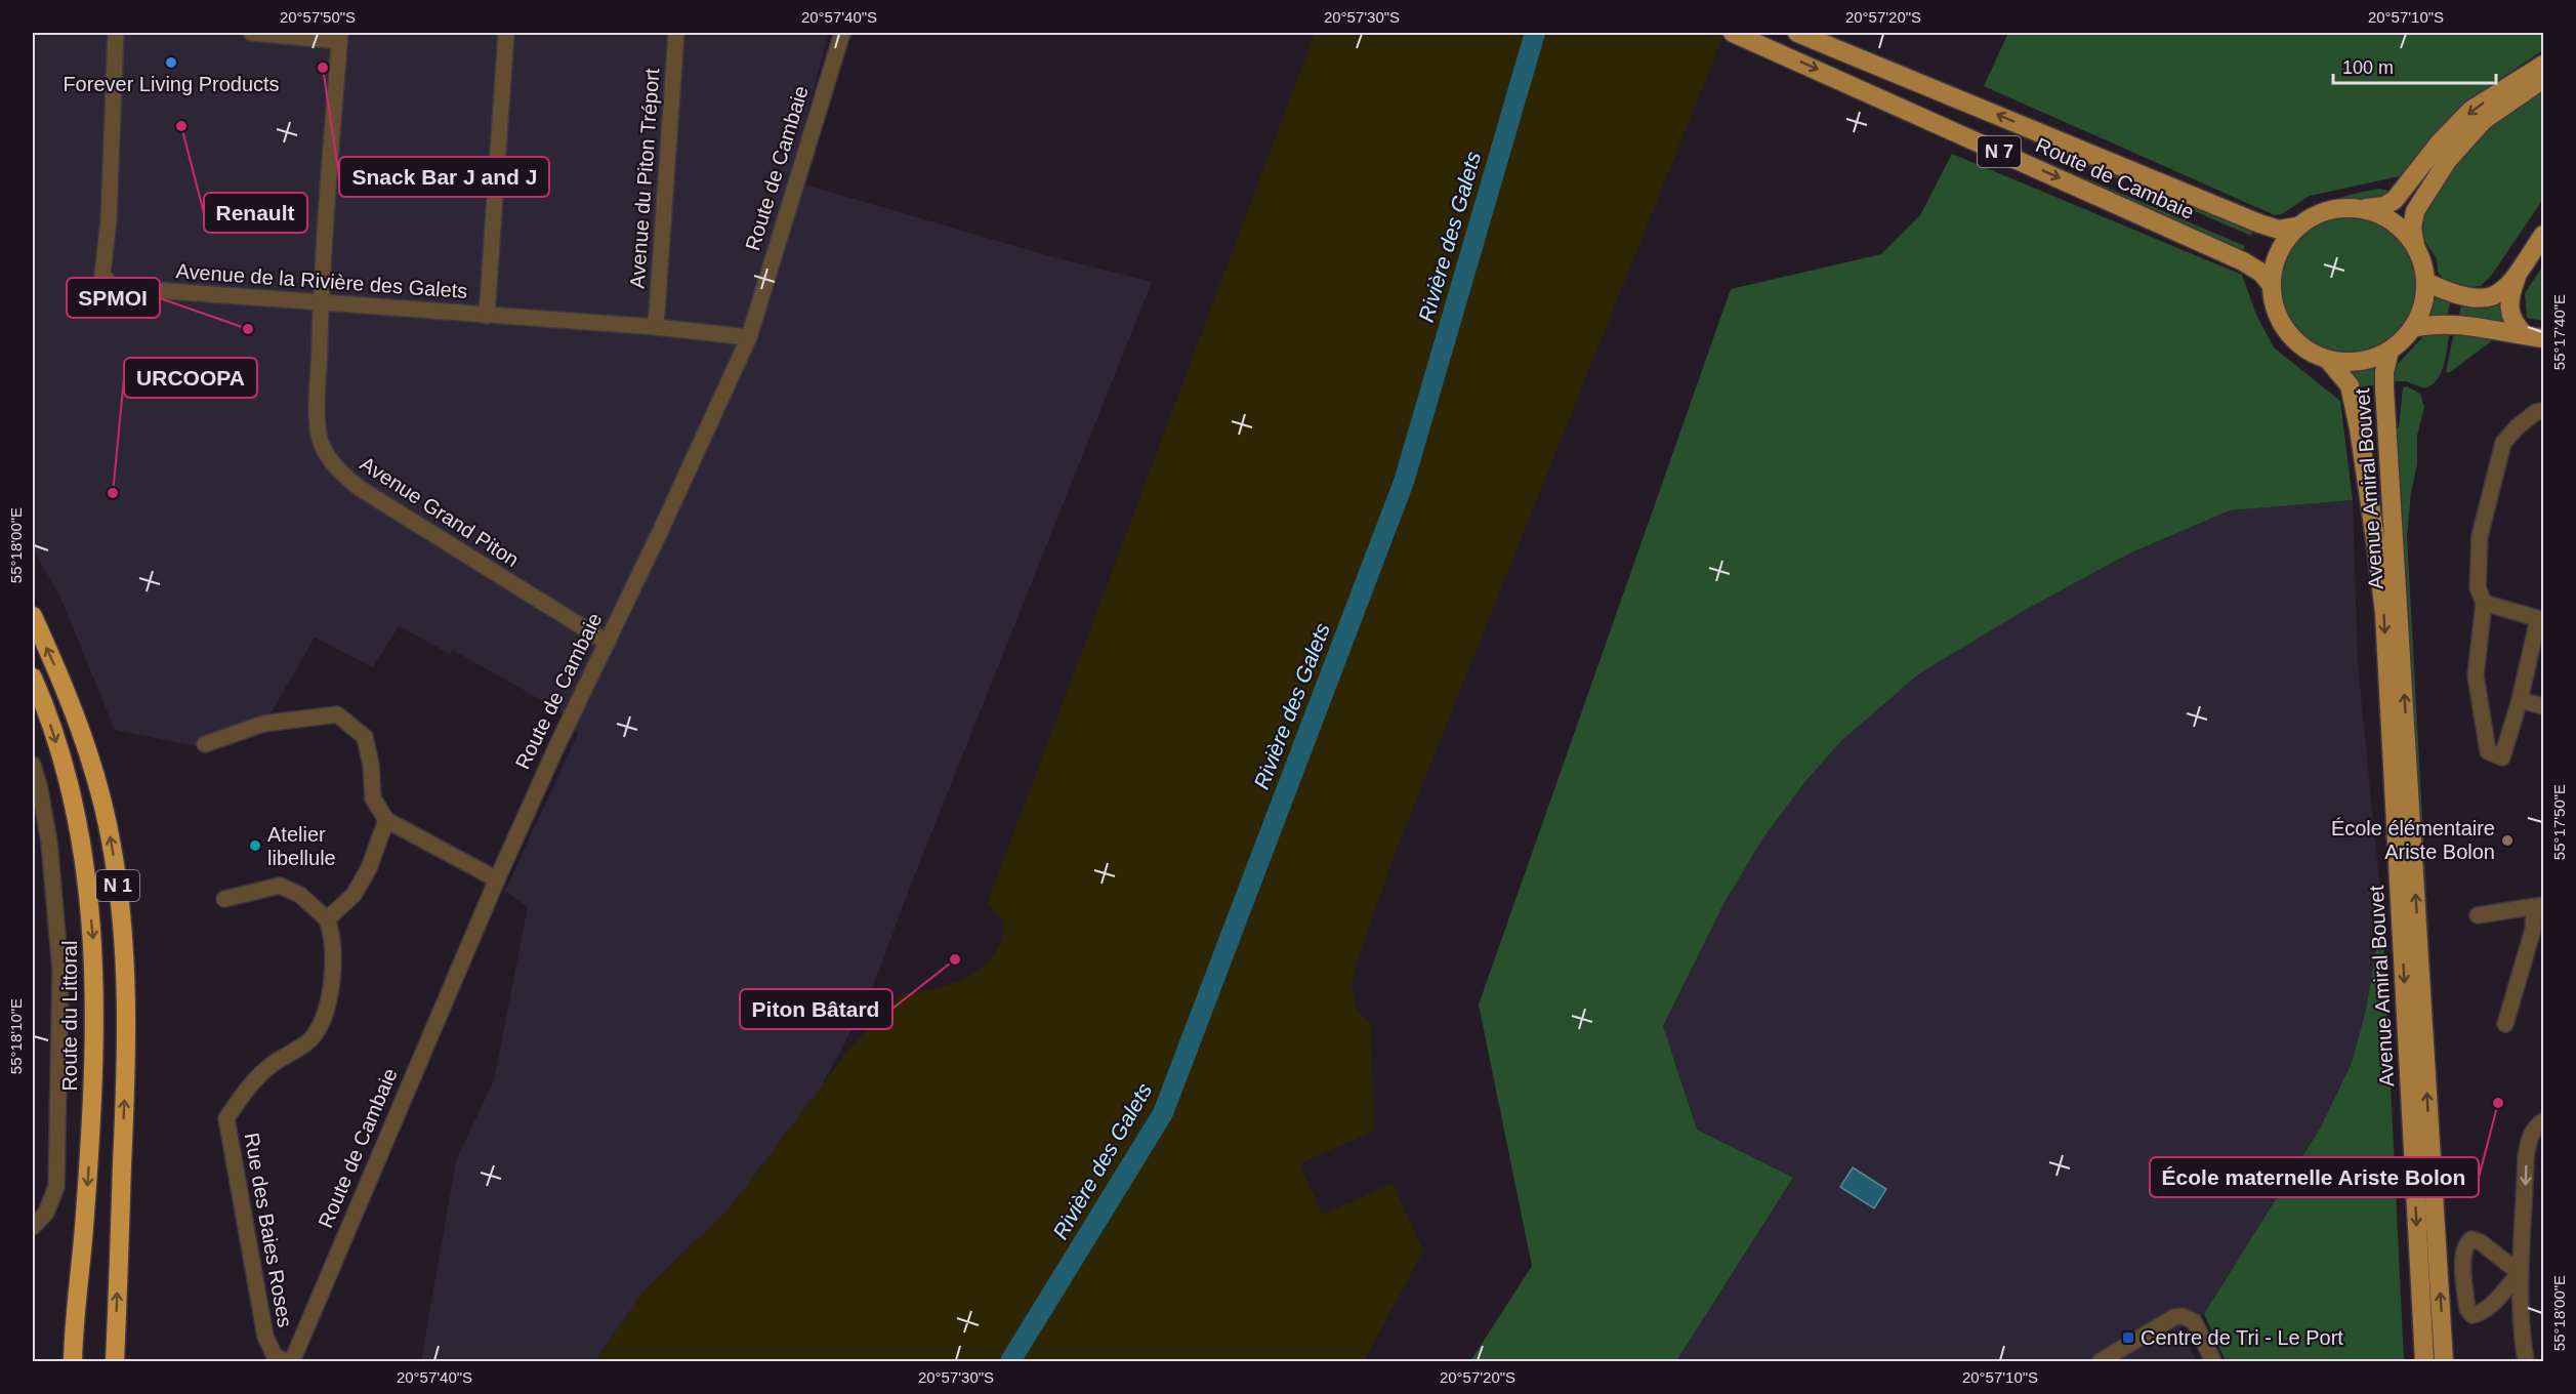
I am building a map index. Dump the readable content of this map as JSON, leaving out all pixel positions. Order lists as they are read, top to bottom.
{
  "streets": {
    "highway": ["N 1", "Route du Littoral"],
    "main road": ["N 7", "Route de Cambaie", "Avenue Amiral Bouvet"],
    "street": [
      "Avenue du Piton Tréport",
      "Avenue de la Rivière des Galets",
      "Avenue Grand Piton",
      "Rue des Baies Roses"
    ]
  },
  "crossings": [
    ["Route de Cambaie", "Avenue de la Rivière des Galets"],
    ["Route de Cambaie", "Avenue Amiral Bouvet"],
    ["Route de Cambaie", "Avenue Grand Piton"],
    ["Avenue du Piton Tréport", "Avenue de la Rivière des Galets"],
    ["Avenue de la Rivière des Galets", "Avenue Grand Piton"]
  ],
  "water": ["Rivière des Galets"],
  "places": {
    "other": [
      "Forever Living Products",
      "Snack Bar J and J",
      "Renault",
      "SPMOI",
      "URCOOPA",
      "École élémentaire Ariste Bolon",
      "Atelier libellule",
      "Piton Bâtard",
      "École maternelle Ariste Bolon"
    ],
    "transit": ["Centre de Tri - Le Port"]
  },
  "scale_bar": "100 m",
  "coordinates": [
    "20°57'50\"S",
    "20°57'40\"S",
    "20°57'30\"S",
    "20°57'20\"S",
    "20°57'10\"S",
    "55°17'40\"E",
    "55°18'00\"E",
    "55°17'50\"E",
    "55°18'10\"E"
  ]
}
